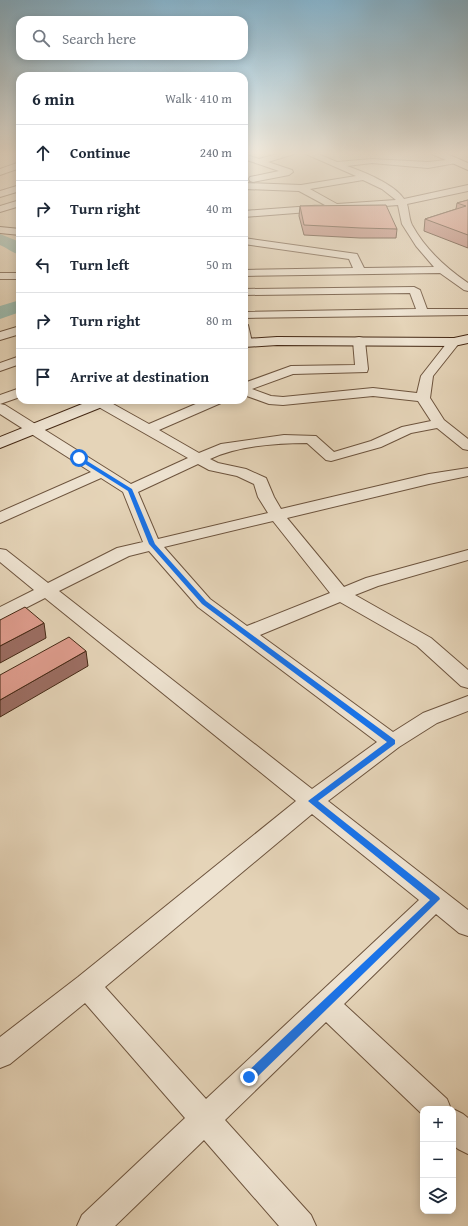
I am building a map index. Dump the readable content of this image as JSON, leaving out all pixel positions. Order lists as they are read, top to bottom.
{
  "page": {
    "search": "Search here",
    "heading": ["6 min", "Walk · 410 m"],
    "list": [
      ["Continue", "240 m"],
      ["Turn right", "40 m"],
      ["Turn left", "50 m"],
      ["Turn right", "80 m"],
      "Arrive at destination"
    ],
    "map_buttons": ["+", "−"]
  }
}
